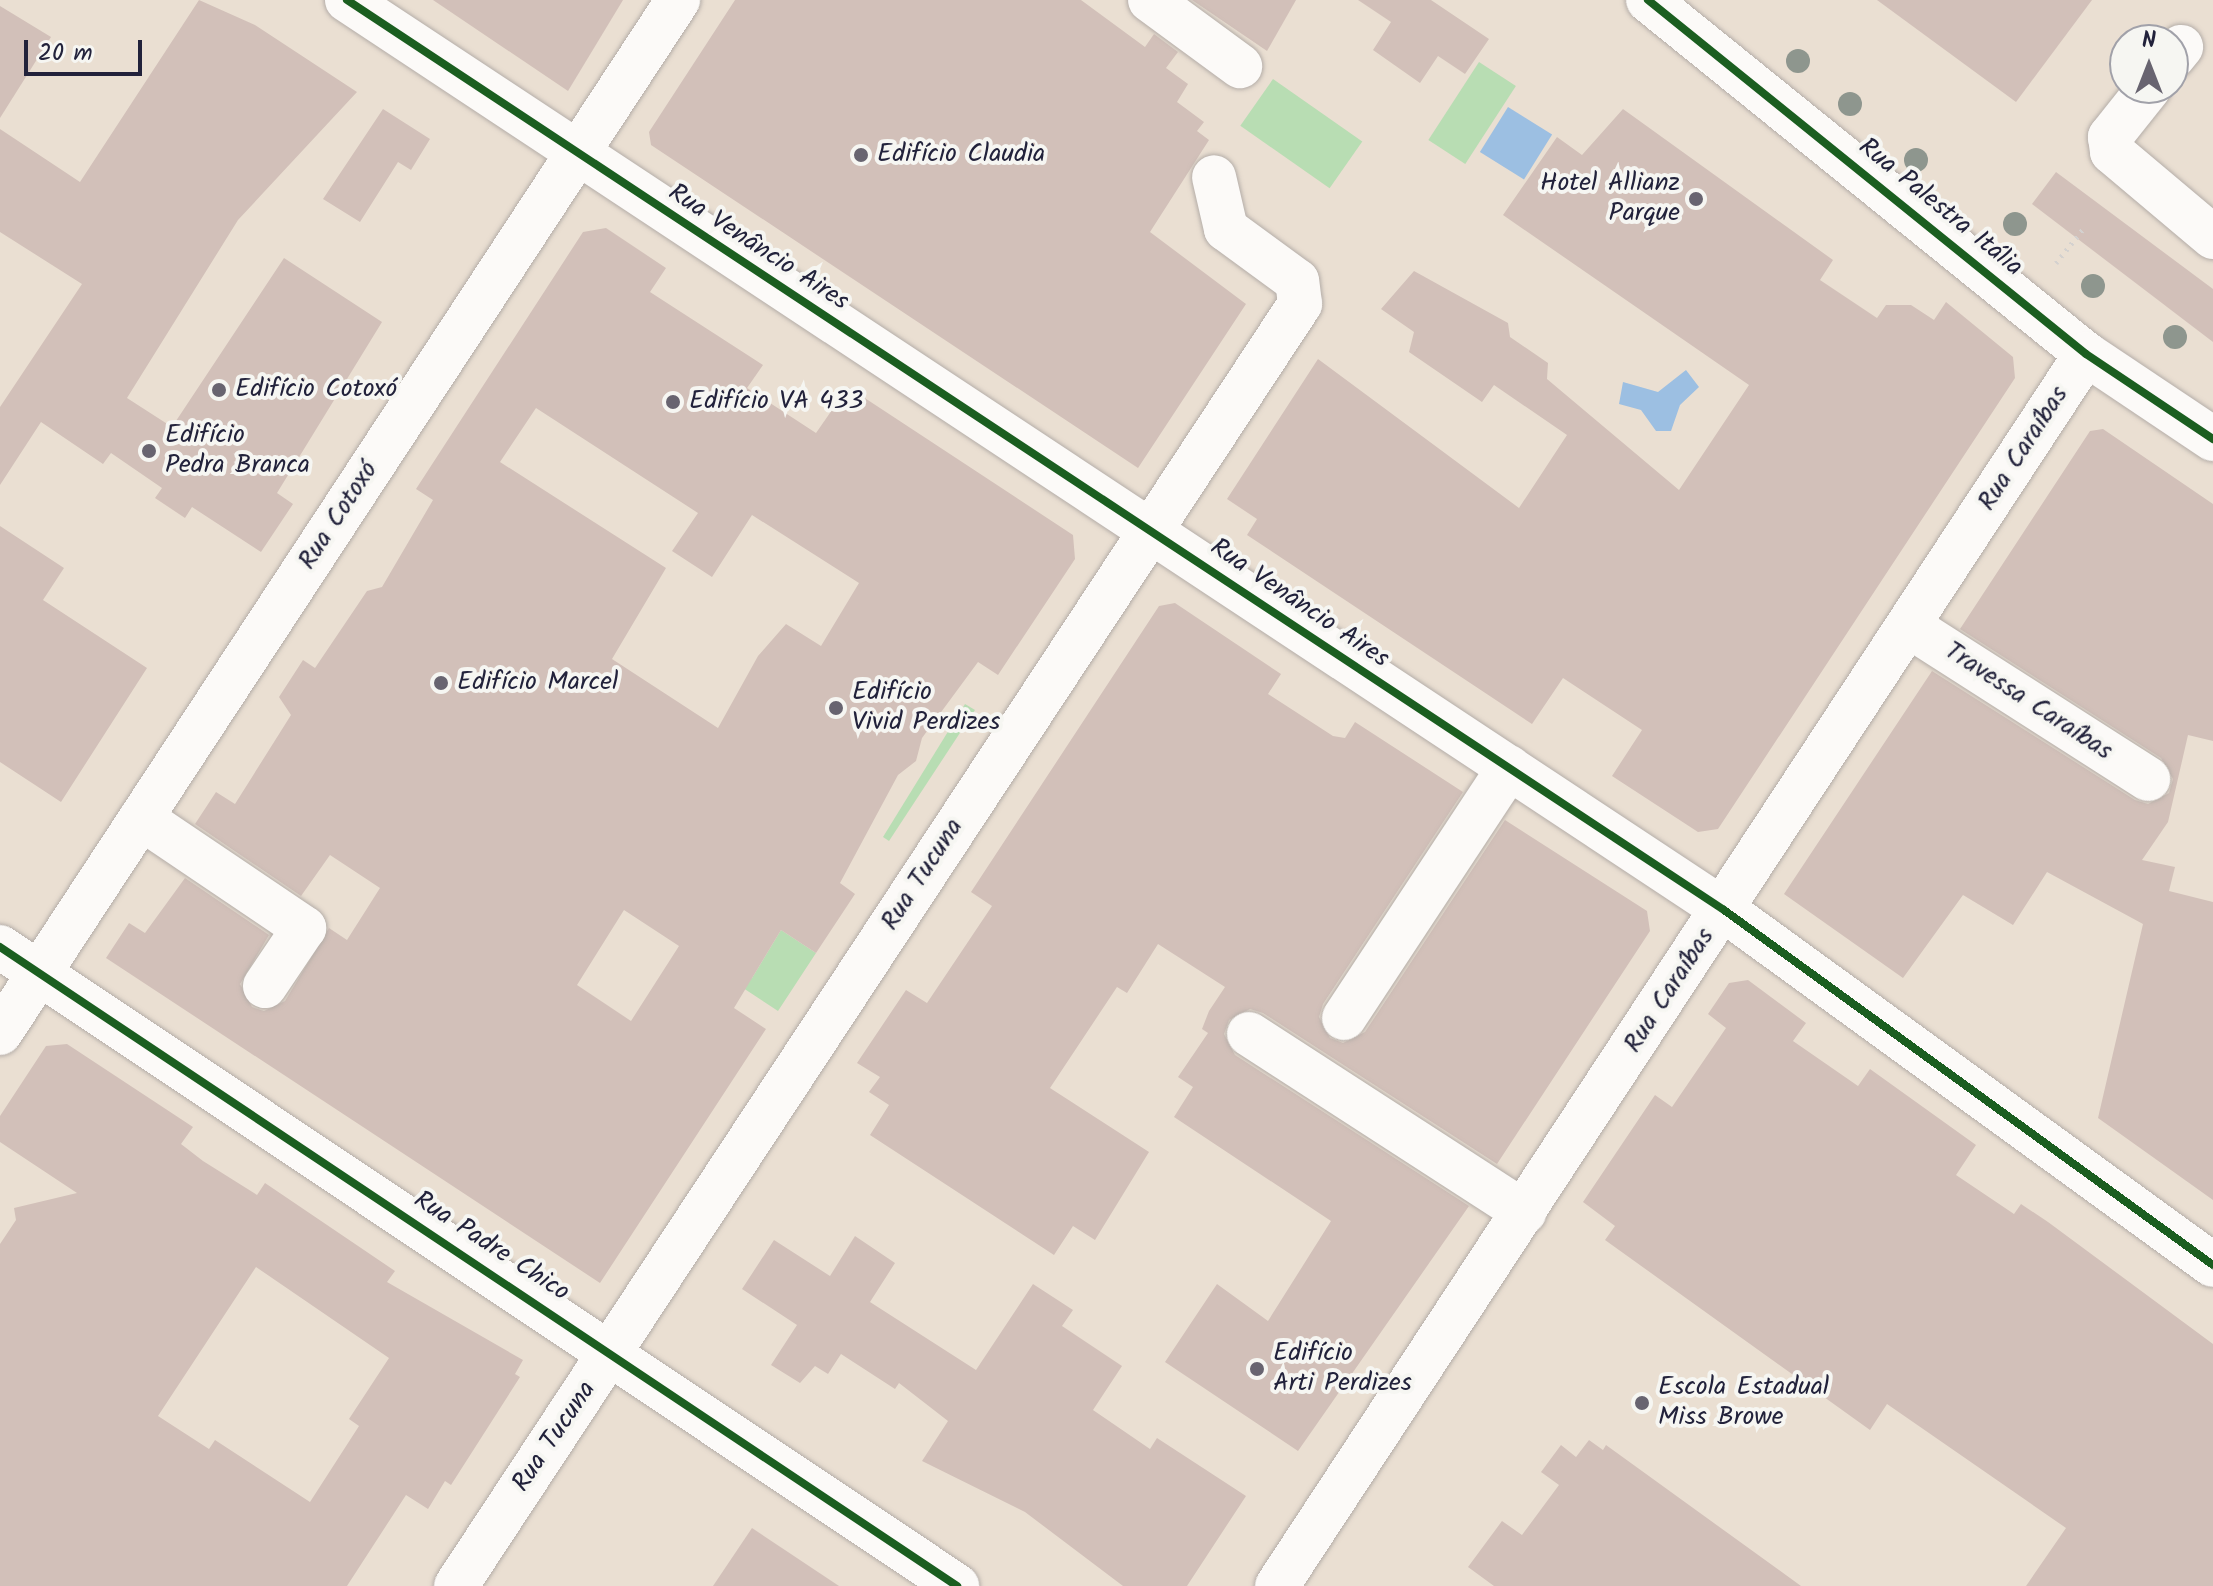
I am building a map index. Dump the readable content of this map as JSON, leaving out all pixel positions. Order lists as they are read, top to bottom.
{
  "streets": {
    "street": [
      "Rua Palestra Itália",
      "Rua Venâncio Aires",
      "Rua Caraíbas",
      "Rua Cotoxó",
      "Travessa Caraíbas",
      "Rua Tucuna",
      "Rua Padre Chico"
    ]
  },
  "crossings": [
    ["Rua Palestra Itália", "Rua Caraíbas"],
    ["Rua Venâncio Aires", "Rua Caraíbas"],
    ["Rua Venâncio Aires", "Rua Cotoxó"],
    ["Rua Venâncio Aires", "Rua Tucuna"],
    ["Rua Caraíbas", "Travessa Caraíbas"],
    ["Rua Cotoxó", "Rua Padre Chico"],
    ["Rua Tucuna", "Rua Padre Chico"]
  ],
  "places": [
    "Edifício Claudia",
    "Hotel Allianz Parque",
    "Edifício Cotoxó",
    "Edifício VA 433",
    "Edifício Pedra Branca",
    "Edifício Marcel",
    "Edifício Vivid Perdizes",
    "Edifício Arti Perdizes",
    "Escola Estadual Miss Browe"
  ],
  "scale_bar": "20 m",
  "north": "top"
}
